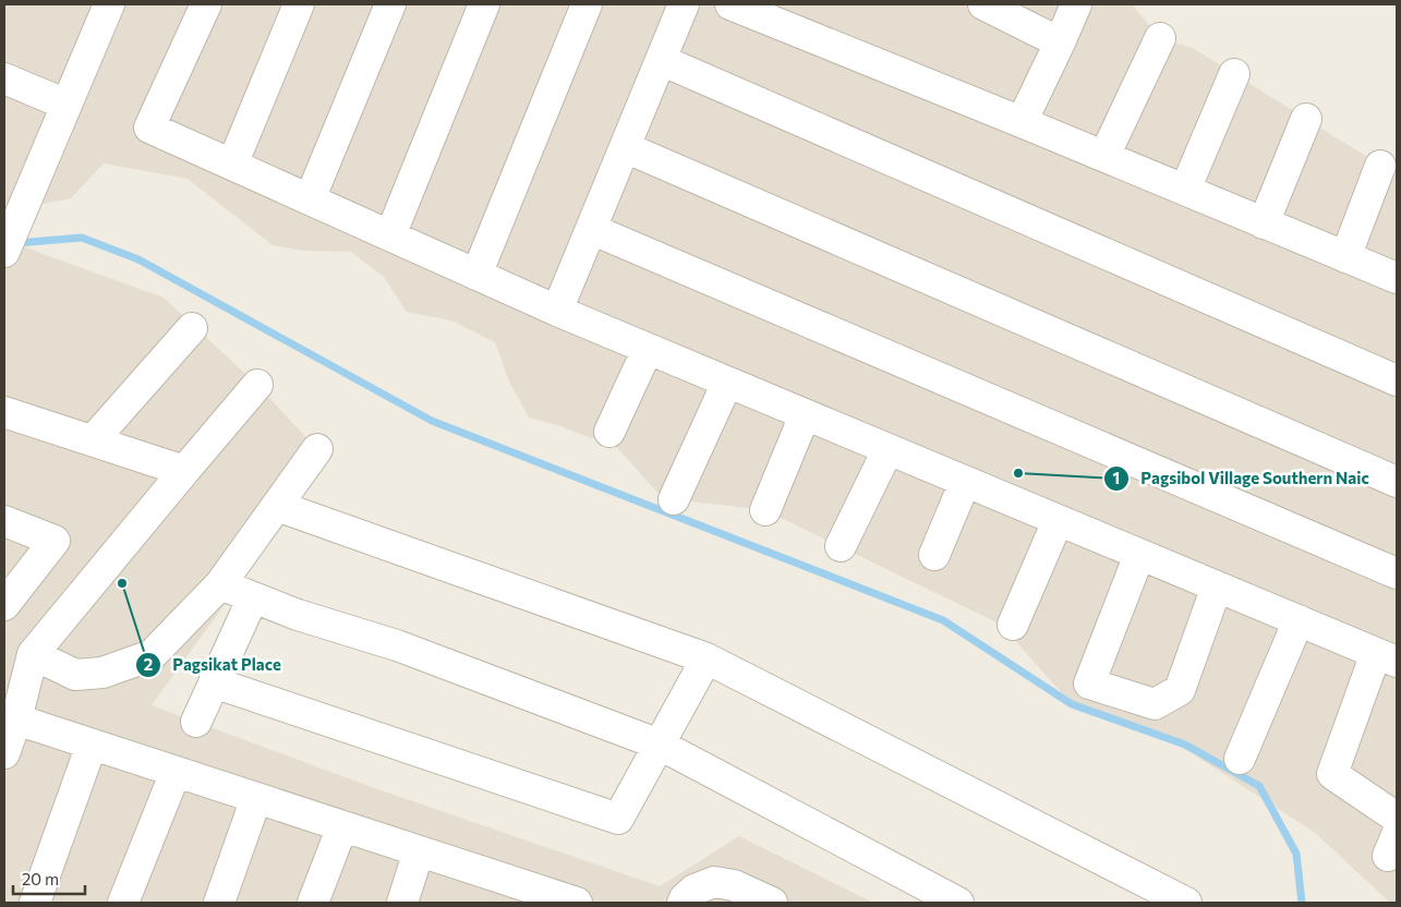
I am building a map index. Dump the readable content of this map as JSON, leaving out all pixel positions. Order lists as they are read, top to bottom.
{
  "places": ["Pagsibol Village Southern Naic", "Pagsikat Place"],
  "scale_bar": "20 m"
}
